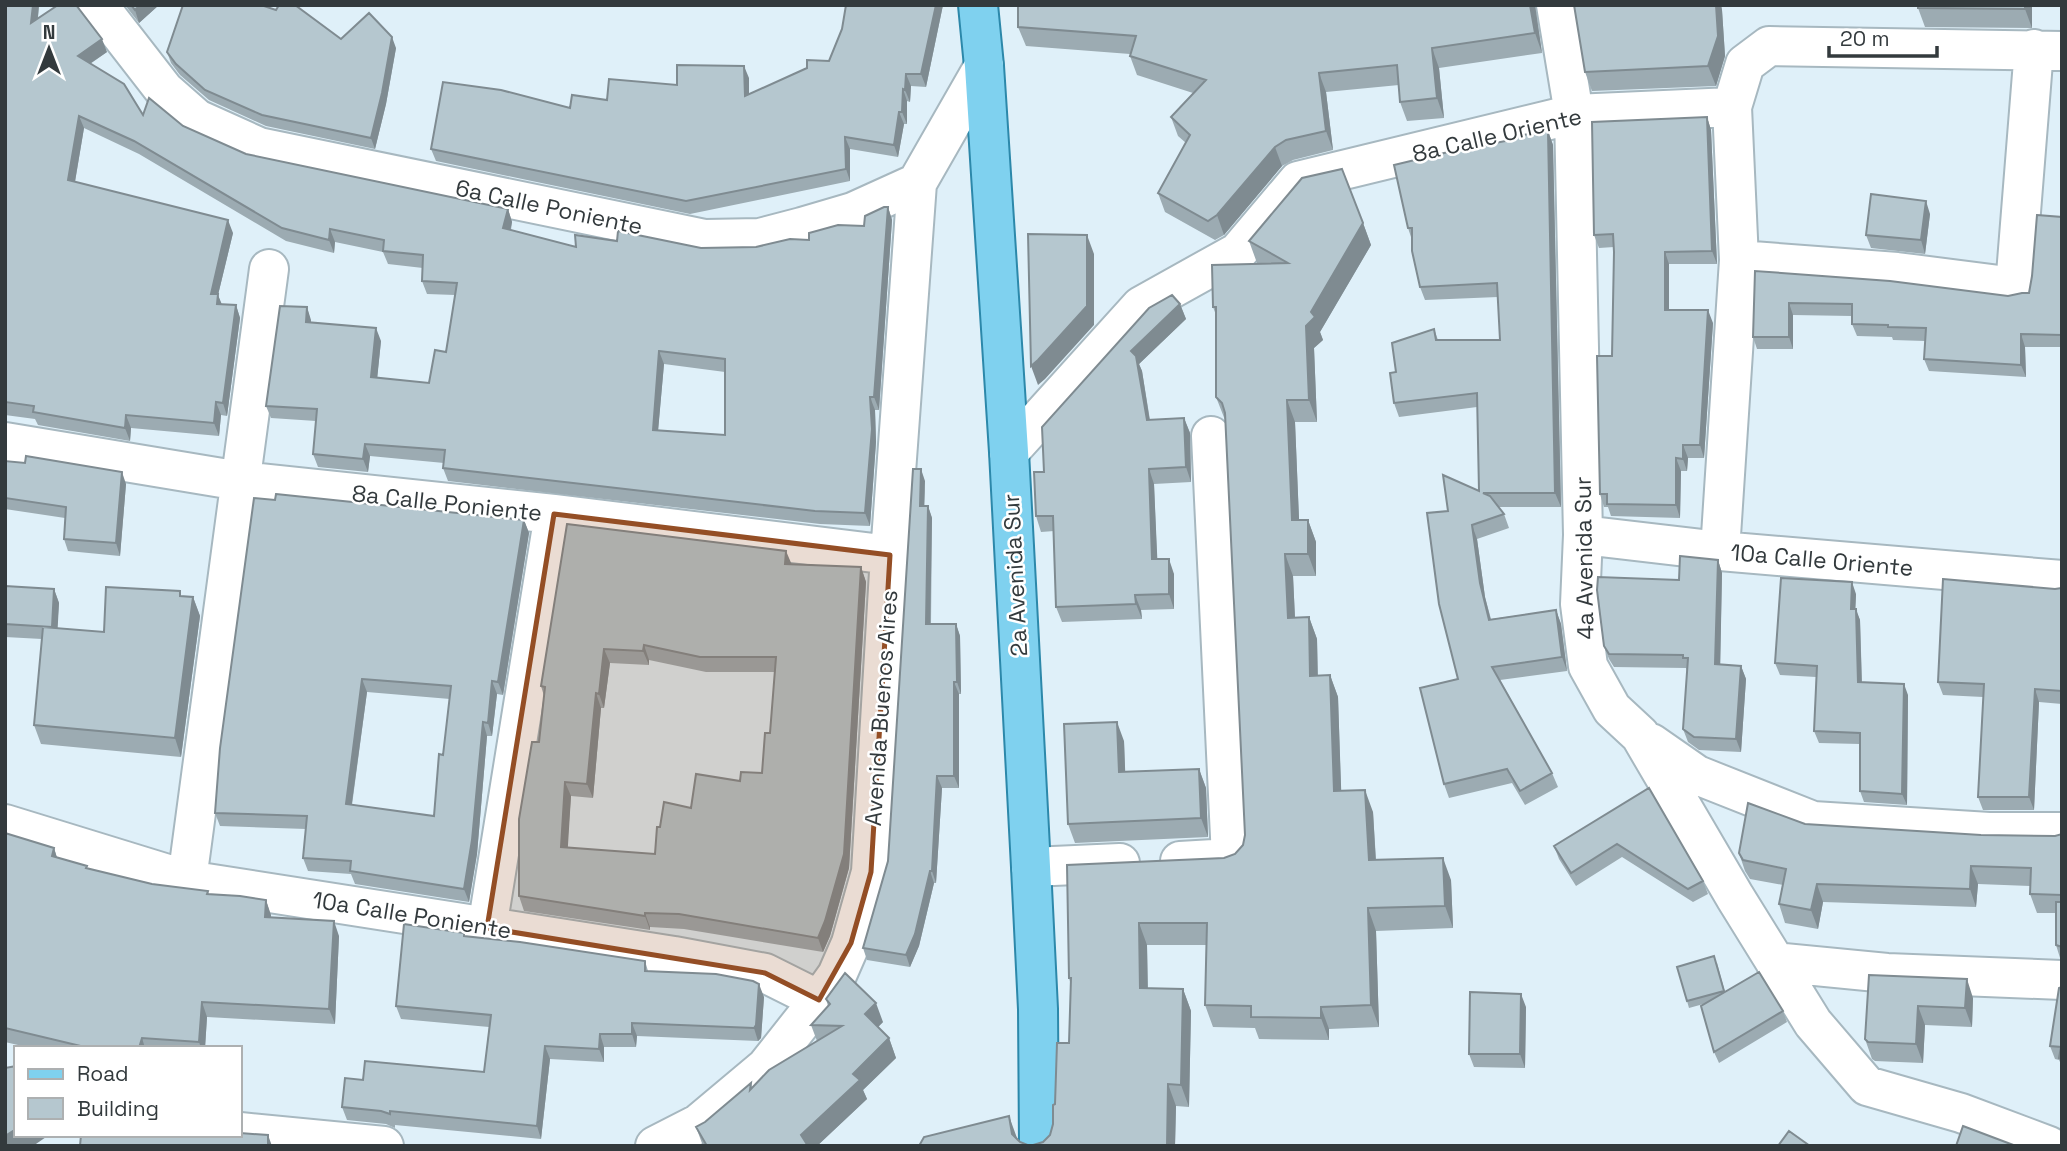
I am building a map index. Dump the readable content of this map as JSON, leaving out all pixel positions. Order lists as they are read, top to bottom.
{
  "streets": {
    "main road": ["2a Avenida Sur"],
    "street": [
      "8a Calle Oriente",
      "6a Calle Poniente",
      "8a Calle Poniente",
      "4a Avenida Sur",
      "10a Calle Oriente",
      "Avenida Buenos Aires",
      "10a Calle Poniente"
    ]
  },
  "crossings": [
    ["8a Calle Oriente", "4a Avenida Sur"],
    ["8a Calle Oriente", "2a Avenida Sur"],
    ["6a Calle Poniente", "Avenida Buenos Aires"],
    ["8a Calle Poniente", "Avenida Buenos Aires"],
    ["4a Avenida Sur", "10a Calle Oriente"],
    ["Avenida Buenos Aires", "10a Calle Poniente"]
  ],
  "legend": ["Road", "Building"],
  "scale_bar": "20 m",
  "north": "top"
}
